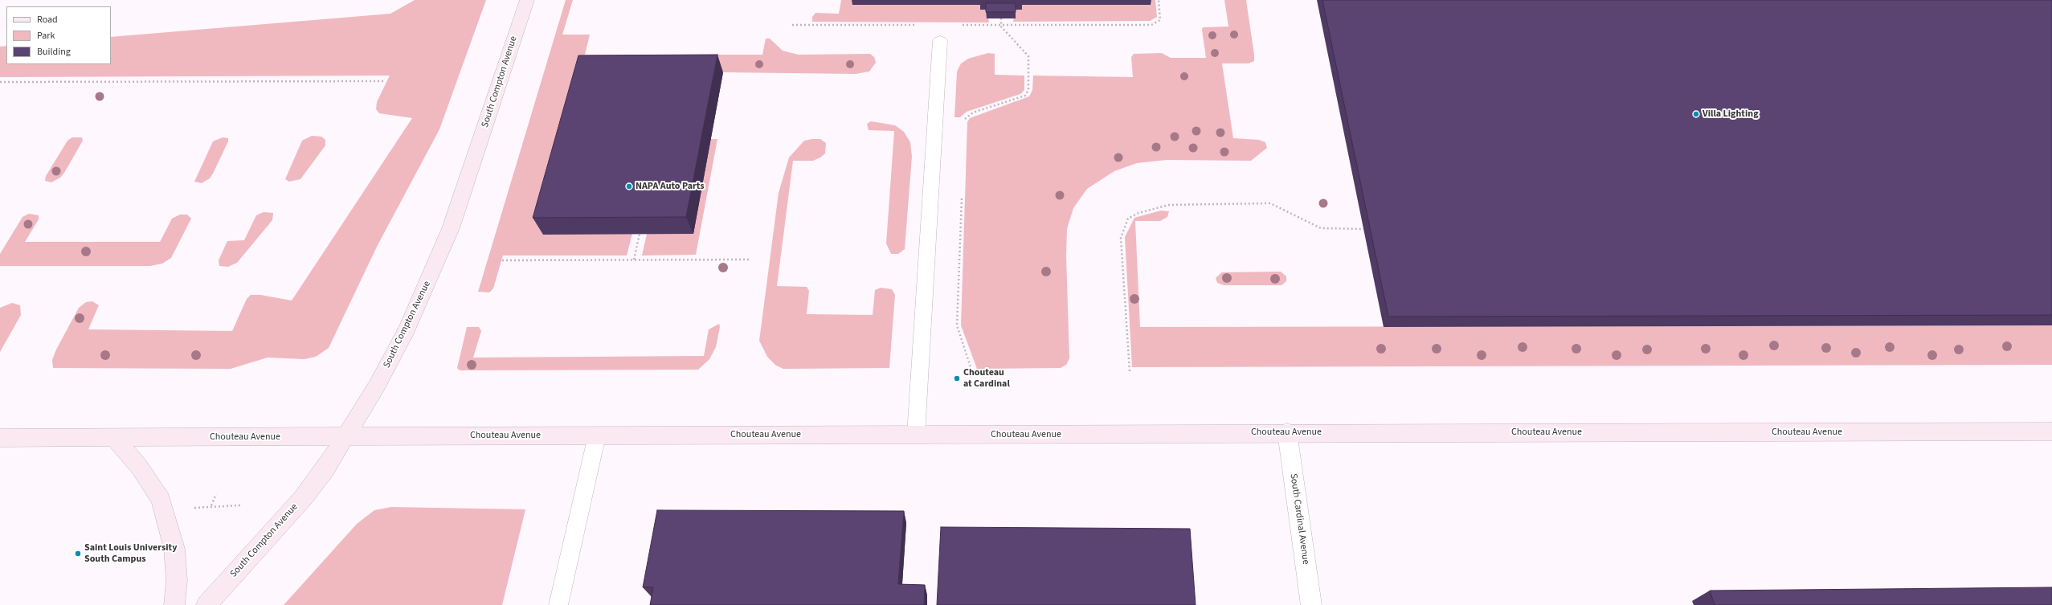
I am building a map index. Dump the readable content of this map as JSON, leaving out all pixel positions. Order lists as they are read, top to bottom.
{
  "streets": {
    "main road": ["South Compton Avenue", "Chouteau Avenue"],
    "street": ["South Cardinal Avenue"]
  },
  "crossings": [
    ["South Compton Avenue", "Chouteau Avenue"],
    ["Chouteau Avenue", "South Cardinal Avenue"]
  ],
  "places": [
    "Villa Lighting",
    "NAPA Auto Parts",
    "Chouteau at Cardinal",
    "Saint Louis University South Campus"
  ],
  "legend": ["Road", "Park", "Building"]
}
